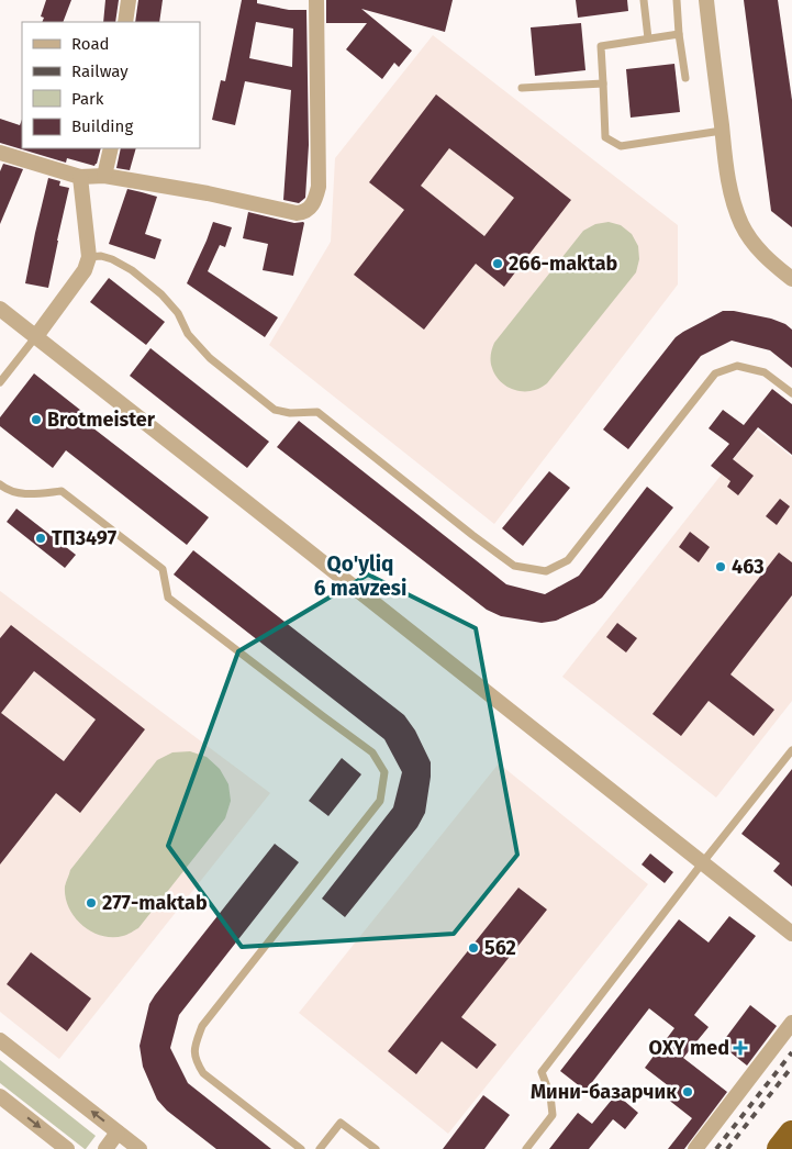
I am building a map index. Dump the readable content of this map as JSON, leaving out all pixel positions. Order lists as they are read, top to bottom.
{
  "districts": ["Qo'yliq 6 mavzesi"],
  "places": {
    "other": [
      "266-maktab",
      "Brotmeister",
      "ТП3497",
      "463",
      "277-maktab",
      "562",
      "Мини-базарчик"
    ],
    "health": ["OXY med"]
  },
  "legend": [
    "Road",
    "Railway",
    "Park",
    "Building"
  ]
}
